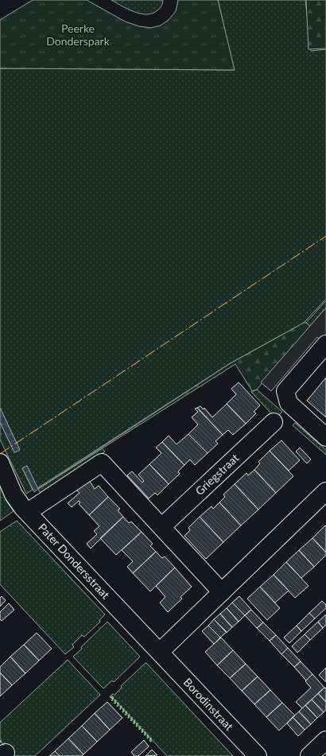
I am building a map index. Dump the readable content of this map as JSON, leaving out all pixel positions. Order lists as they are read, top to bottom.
{
  "streets": {
    "street": ["Griegstraat", "Pater Dondersstraat", "Borodinstraat"]
  },
  "crossings": [
    ["Pater Dondersstraat", "Borodinstraat"]
  ],
  "parks": ["Peerke Donderspark"]
}
